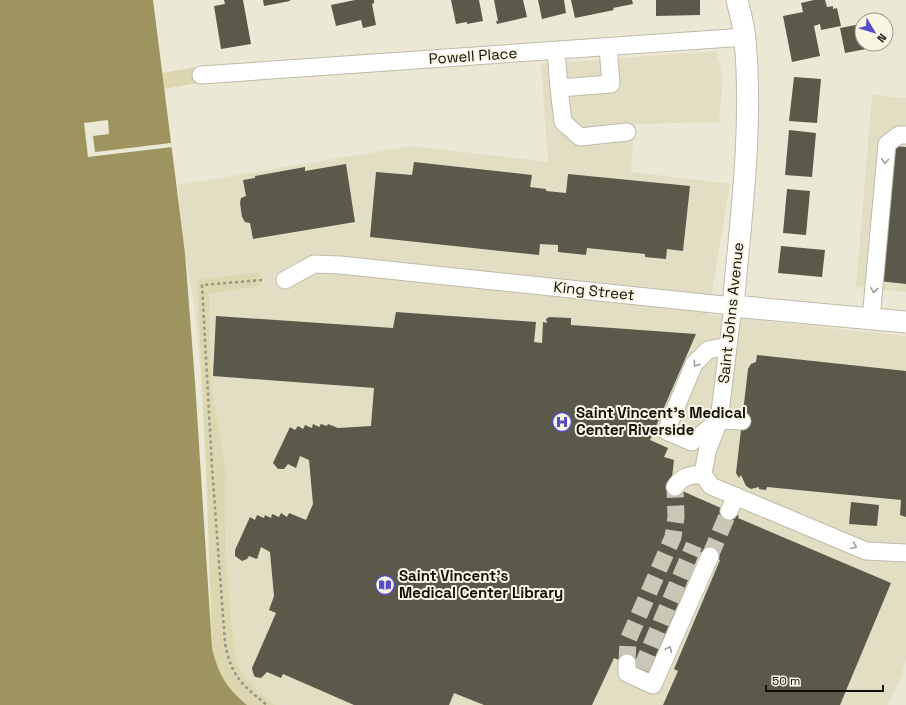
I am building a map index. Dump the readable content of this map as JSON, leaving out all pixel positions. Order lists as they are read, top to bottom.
{
  "streets": {
    "main road": ["King Street", "Saint Johns Avenue"],
    "street": ["Powell Place"]
  },
  "crossings": [
    ["Powell Place", "Saint Johns Avenue"],
    ["King Street", "Saint Johns Avenue"]
  ],
  "places": {
    "hospital": ["Saint Vincent's Medical Center Riverside"],
    "library": ["Saint Vincent's Medical Center Library"]
  },
  "scale_bar": "50 m",
  "north": "bottom right"
}
